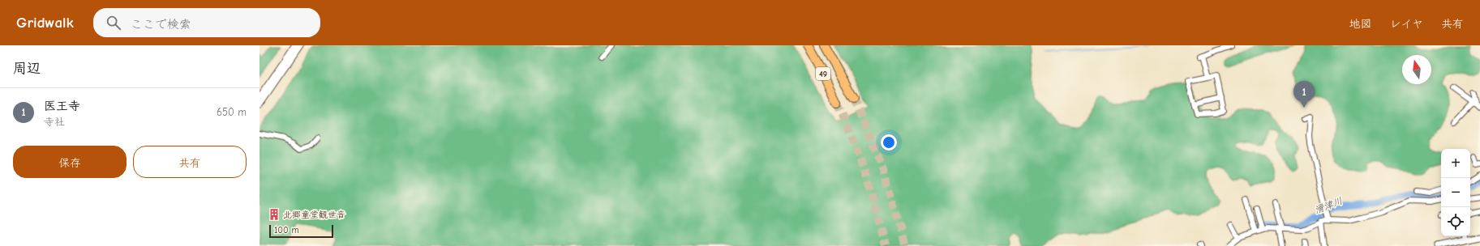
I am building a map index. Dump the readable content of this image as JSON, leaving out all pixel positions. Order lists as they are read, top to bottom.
{
  "streets": {
    "highway": ["49"]
  },
  "water": ["滑津川"],
  "places": {
    "building": ["北郷童堂観世音"]
  },
  "scale_bar": "100 m",
  "north": "top",
  "page": {
    "header": "Gridwalk",
    "search": "ここで検索",
    "nav": ["地図", "レイヤ", "共有"],
    "heading": "周辺",
    "pins": "1",
    "list": [
      {
        "mark": "1",
        "name": "医王寺",
        "note": "寺社",
        "value": "650 m"
      }
    ],
    "buttons": ["保存", "共有"],
    "map_buttons": ["+", "−"],
    "scale": "100 m"
  }
}
